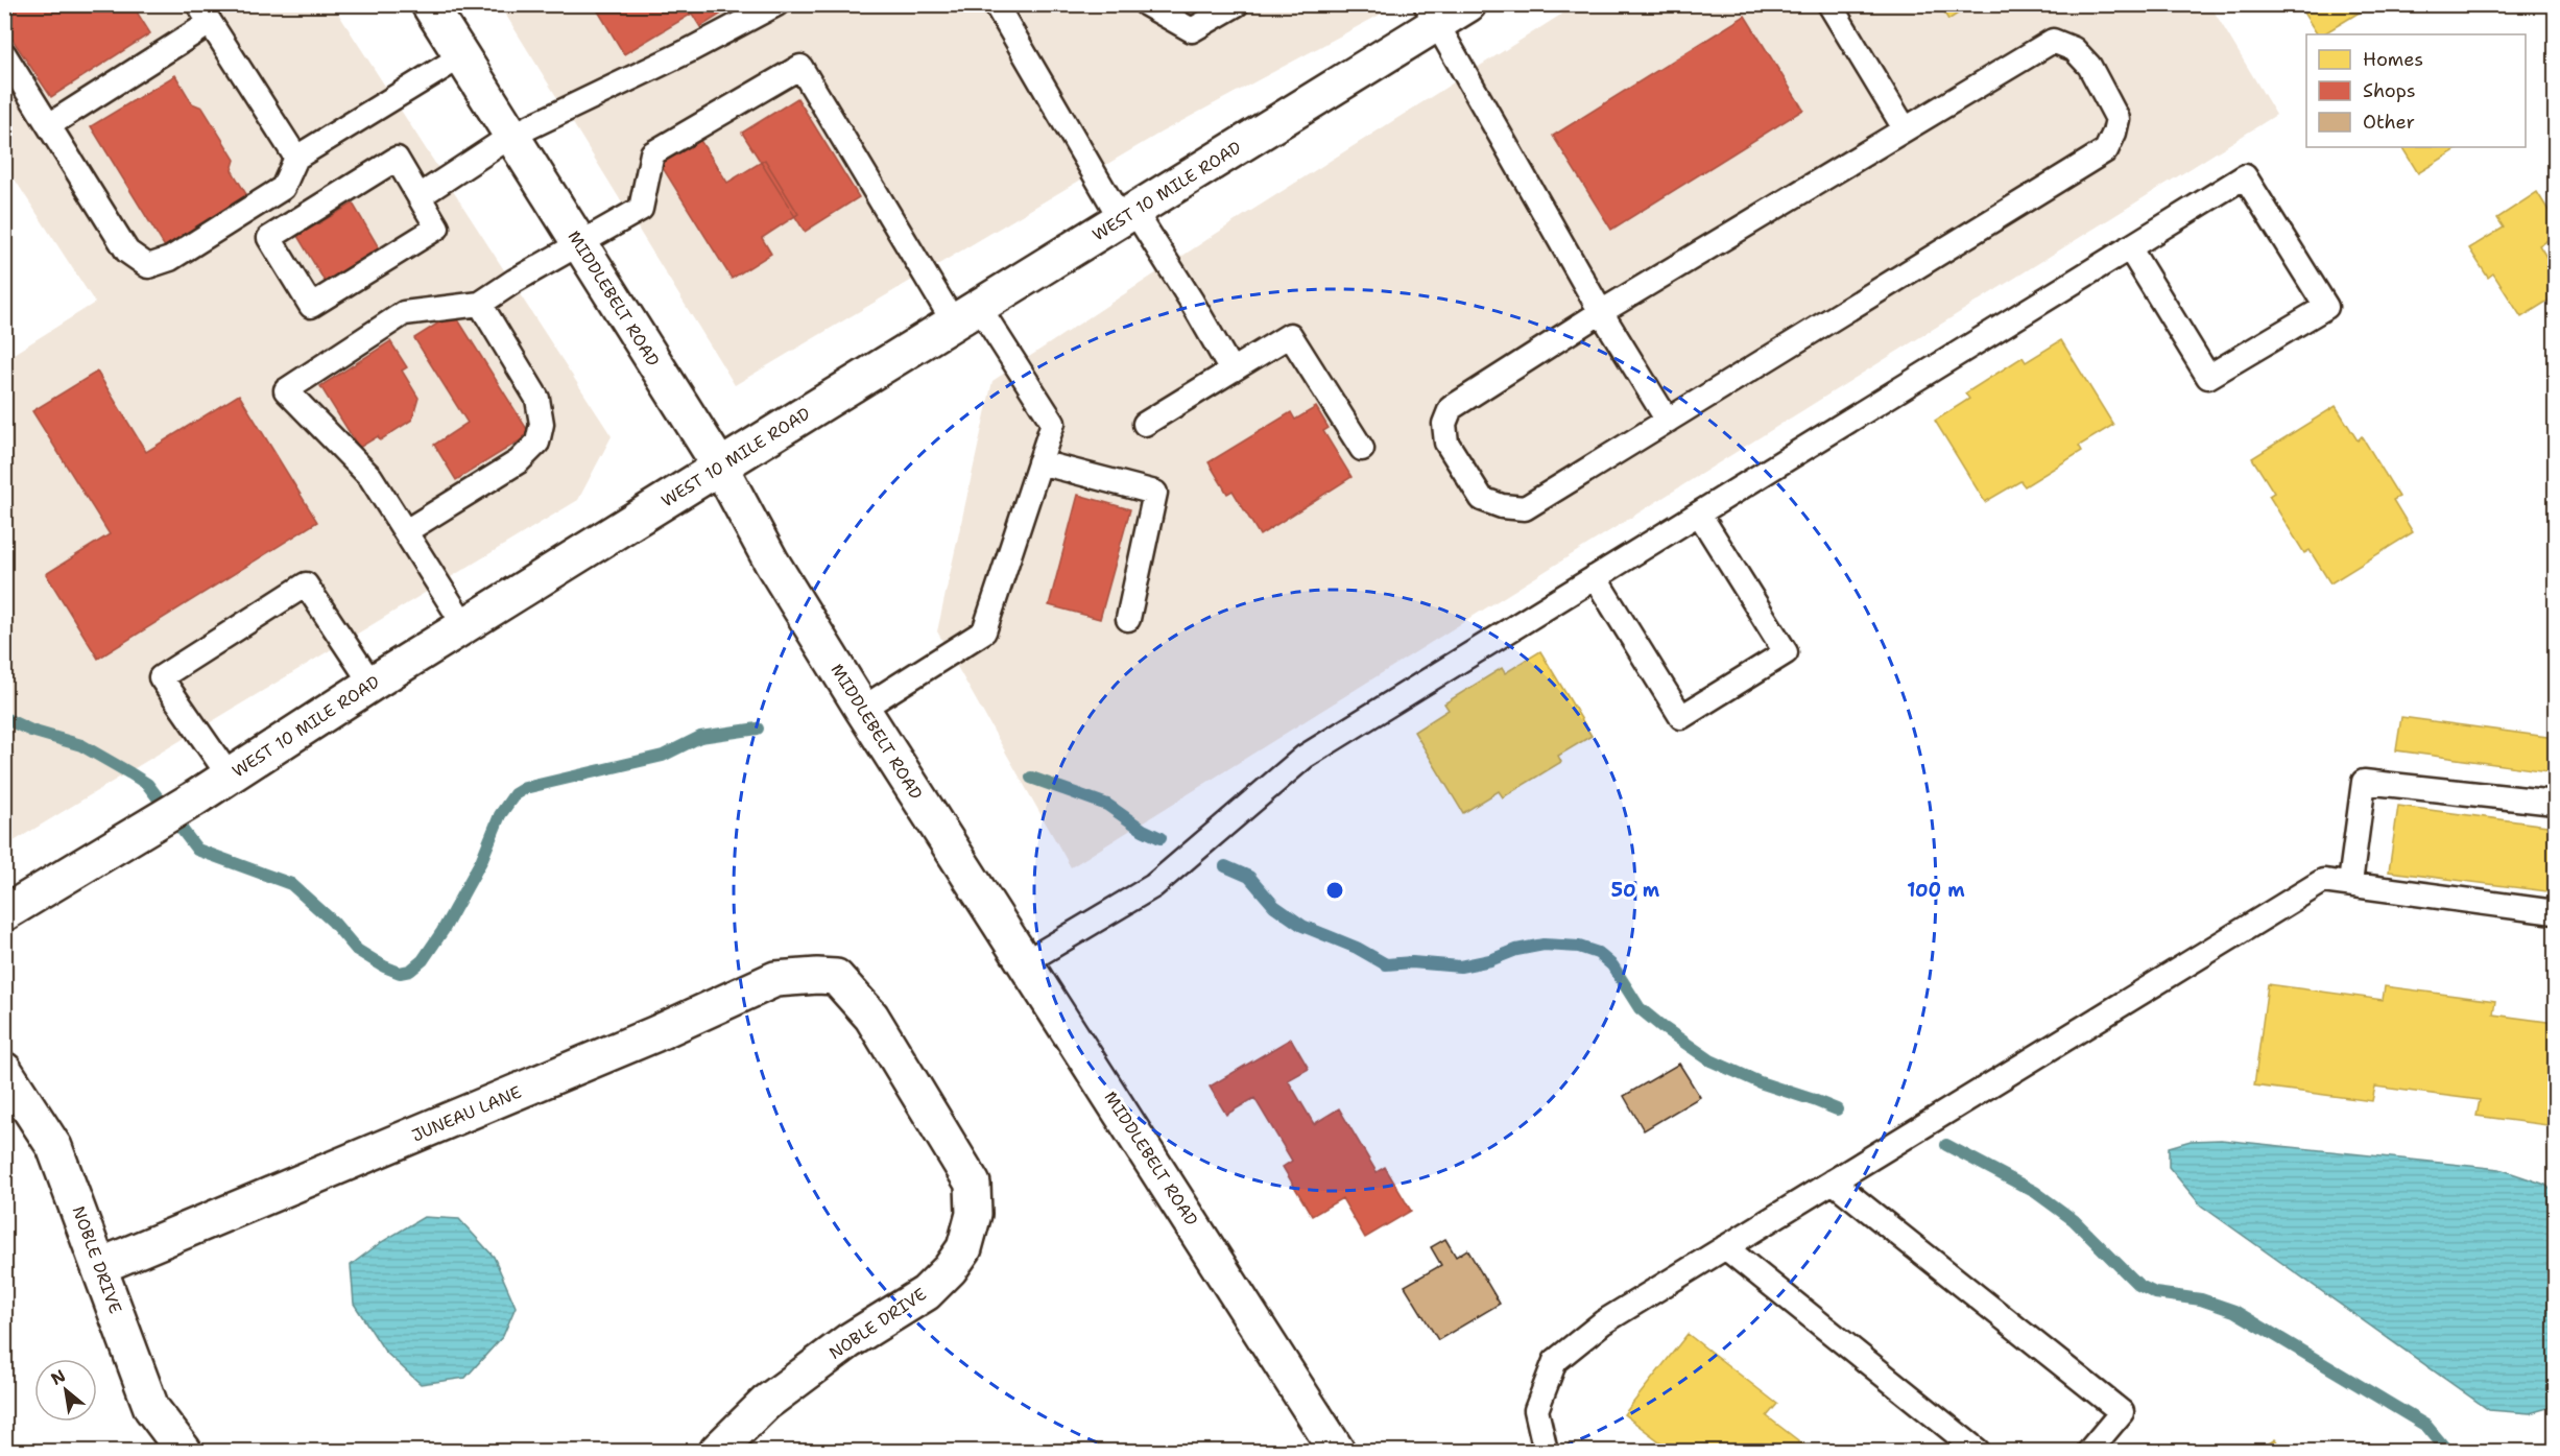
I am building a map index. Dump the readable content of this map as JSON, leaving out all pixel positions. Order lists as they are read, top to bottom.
{
  "streets": {
    "street": [
      "WEST 10 MILE ROAD",
      "MIDDLEBELT ROAD",
      "JUNEAU LANE",
      "NOBLE DRIVE"
    ]
  },
  "crossings": [
    ["WEST 10 MILE ROAD", "MIDDLEBELT ROAD"],
    ["JUNEAU LANE", "NOBLE DRIVE"]
  ],
  "legend": ["Homes", "Shops", "Other"],
  "north": "top left",
  "rings": ["50 m", "100 m"]
}
